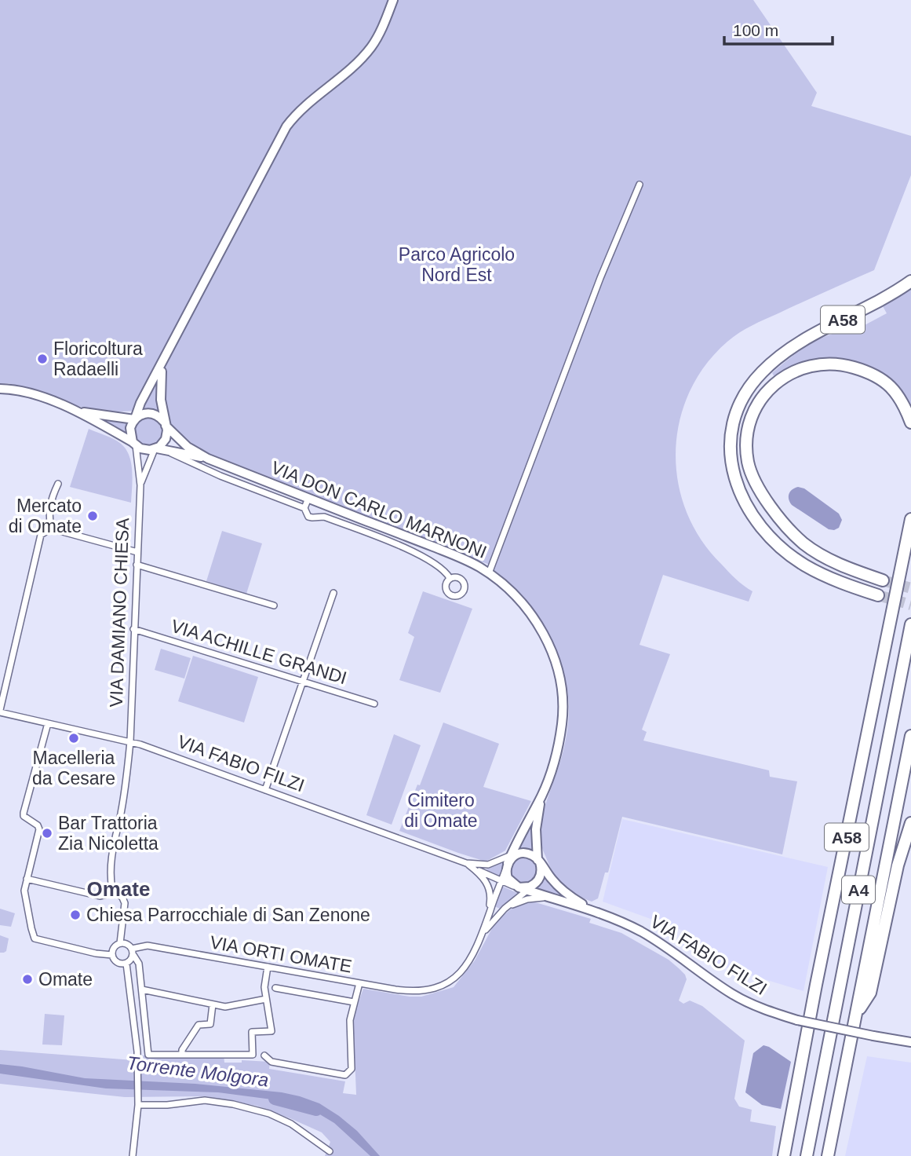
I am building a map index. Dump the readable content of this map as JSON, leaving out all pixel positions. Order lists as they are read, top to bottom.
{
  "streets": {
    "highway": ["A58", "A4"],
    "street": [
      "VIA DON CARLO MARNONI",
      "VIA DAMIANO CHIESA",
      "VIA ACHILLE GRANDI",
      "VIA FABIO FILZI",
      "VIA ORTI OMATE"
    ]
  },
  "crossings": [
    ["VIA DON CARLO MARNONI", "VIA FABIO FILZI"],
    ["VIA DON CARLO MARNONI", "VIA ORTI OMATE"],
    ["VIA DAMIANO CHIESA", "VIA ACHILLE GRANDI"],
    ["VIA DAMIANO CHIESA", "VIA FABIO FILZI"],
    ["VIA FABIO FILZI", "VIA ORTI OMATE"]
  ],
  "districts": ["Omate"],
  "water": ["Torrente Molgora"],
  "parks": ["Parco Agricolo Nord Est", "Cimitero di Omate"],
  "places": [
    "Floricoltura Radaelli",
    "Mercato di Omate",
    "Macelleria da Cesare",
    "Bar Trattoria Zia Nicoletta",
    "Chiesa Parrocchiale di San Zenone",
    "Omate"
  ],
  "scale_bar": "100 m"
}
